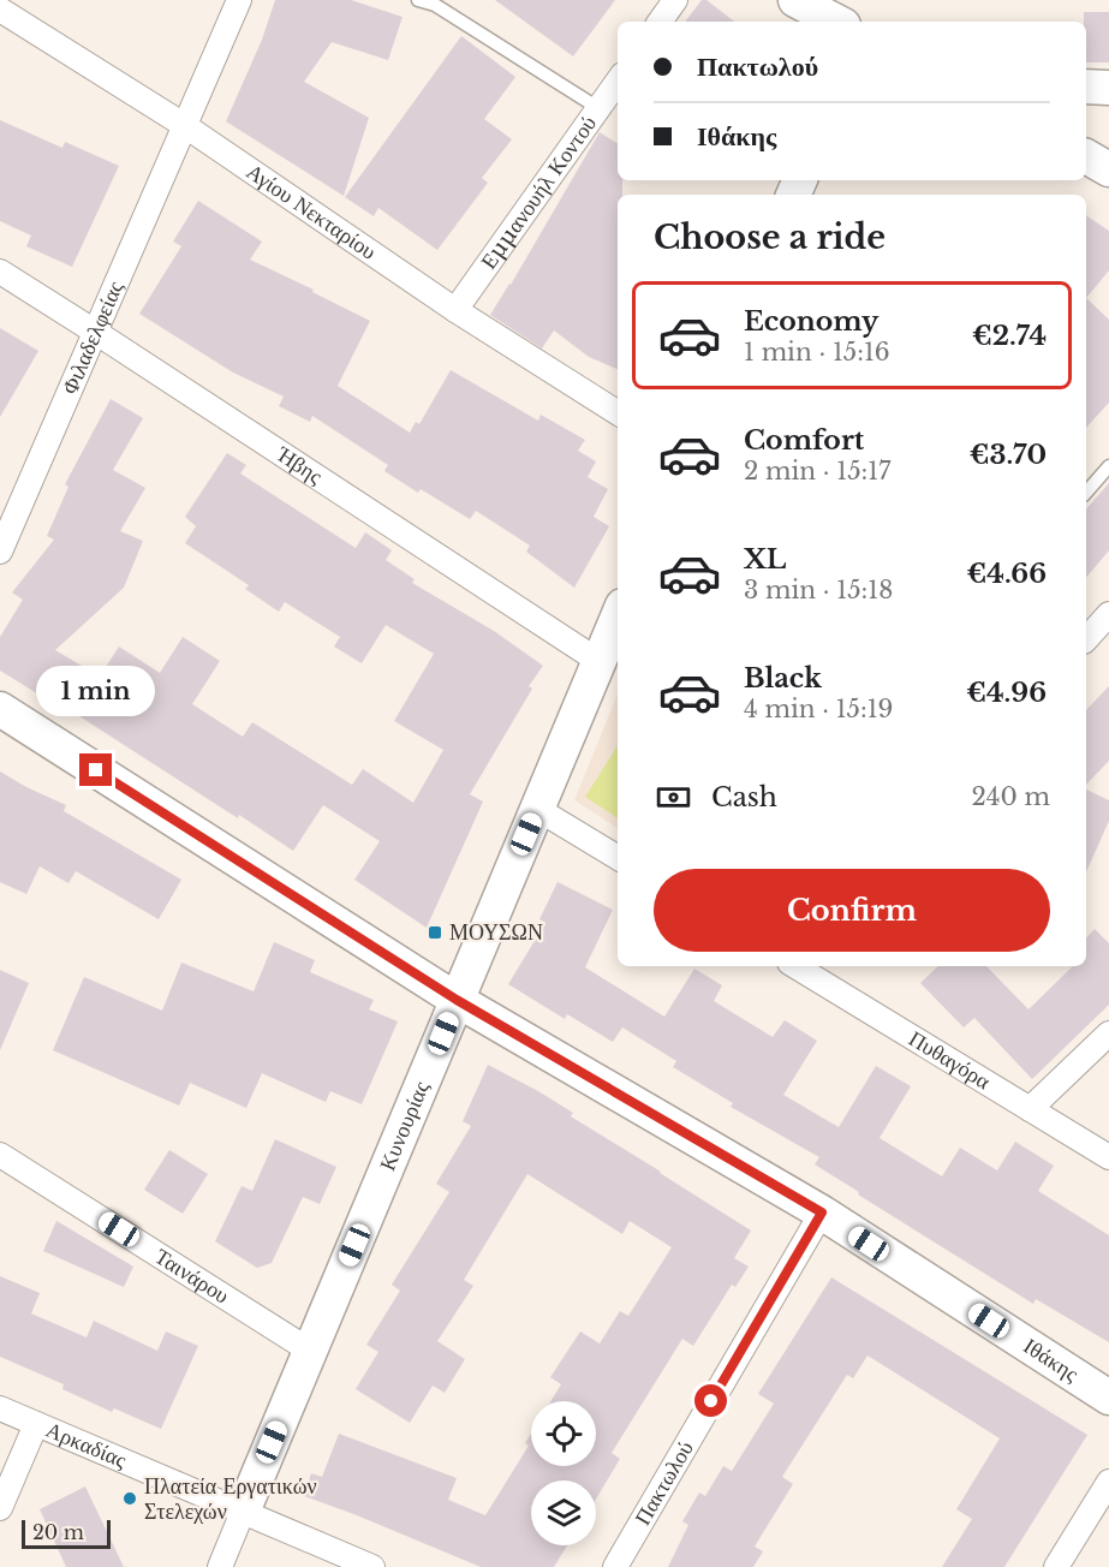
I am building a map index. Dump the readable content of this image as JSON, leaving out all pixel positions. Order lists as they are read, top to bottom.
{
  "streets": {
    "street": [
      "Εμμανουήλ Κοντού",
      "Αγίου Νεκταρίου",
      "Φιλαδελφείας",
      "Ήβης",
      "Πυθαγόρα",
      "Κυνουρίας",
      "Ταινάρου",
      "Ιθάκης",
      "Αρκαδίας",
      "Πακτωλού"
    ]
  },
  "crossings": [
    ["Εμμανουήλ Κοντού", "Αγίου Νεκταρίου"],
    ["Αγίου Νεκταρίου", "Φιλαδελφείας"],
    ["Φιλαδελφείας", "Ήβης"],
    ["Ήβης", "Κυνουρίας"],
    ["Κυνουρίας", "Ταινάρου"],
    ["Κυνουρίας", "Ιθάκης"],
    ["Κυνουρίας", "Αρκαδίας"],
    ["Ιθάκης", "Πακτωλού"]
  ],
  "places": {
    "transit": ["ΜΟΥΣΩΝ"],
    "other": ["Πλατεία Εργατικών Στελεχών"]
  },
  "scale_bar": "20 m",
  "page": {
    "banner": ["Πακτωλού", "Ιθάκης"],
    "heading": "Choose a ride",
    "list": [
      {
        "name": "Economy",
        "note": "1 min · 15:16",
        "value": "€2.74"
      },
      {
        "name": "Comfort",
        "note": "2 min · 15:17",
        "value": "€3.70"
      },
      {
        "name": "XL",
        "note": "3 min · 15:18",
        "value": "€4.66"
      },
      {
        "name": "Black",
        "note": "4 min · 15:19",
        "value": "€4.96"
      }
    ],
    "bubble": "1 min",
    "pay": ["Cash", "240 m"],
    "buttons": "Confirm",
    "scale": "20 m"
  }
}
